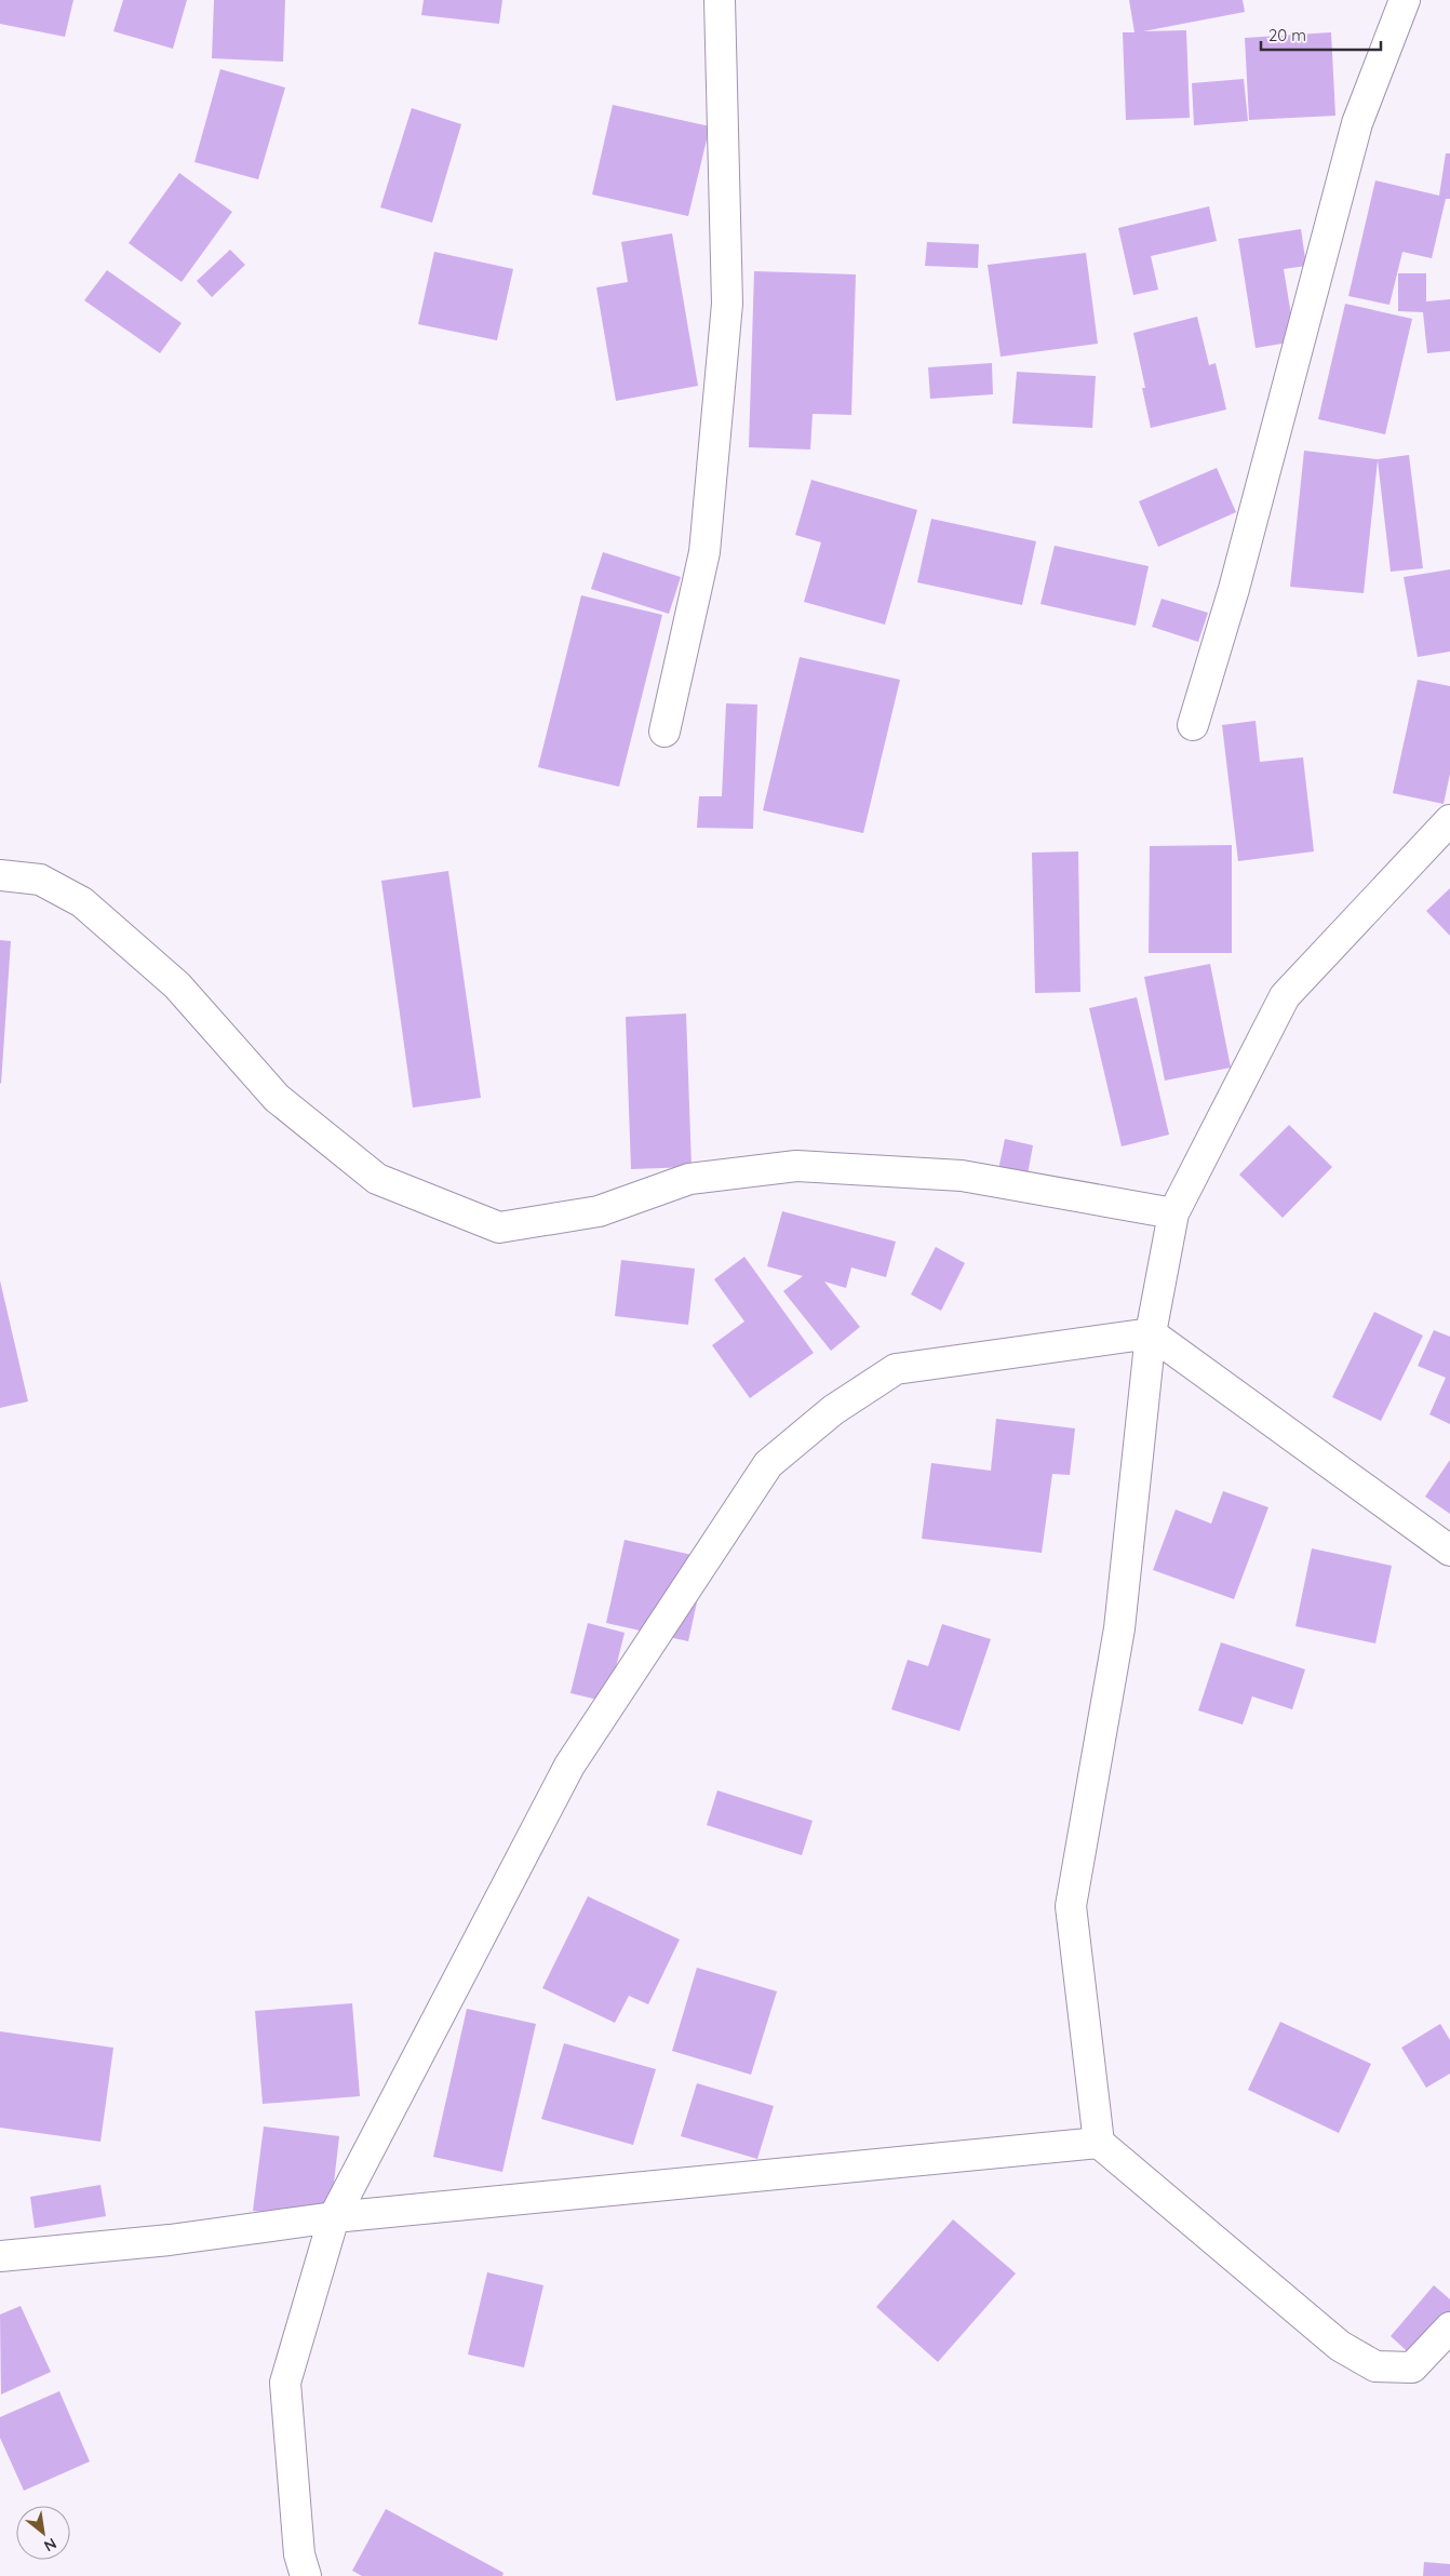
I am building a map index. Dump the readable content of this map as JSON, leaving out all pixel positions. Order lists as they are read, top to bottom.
{
  "scale_bar": "20 m",
  "north": "bottom right"
}
